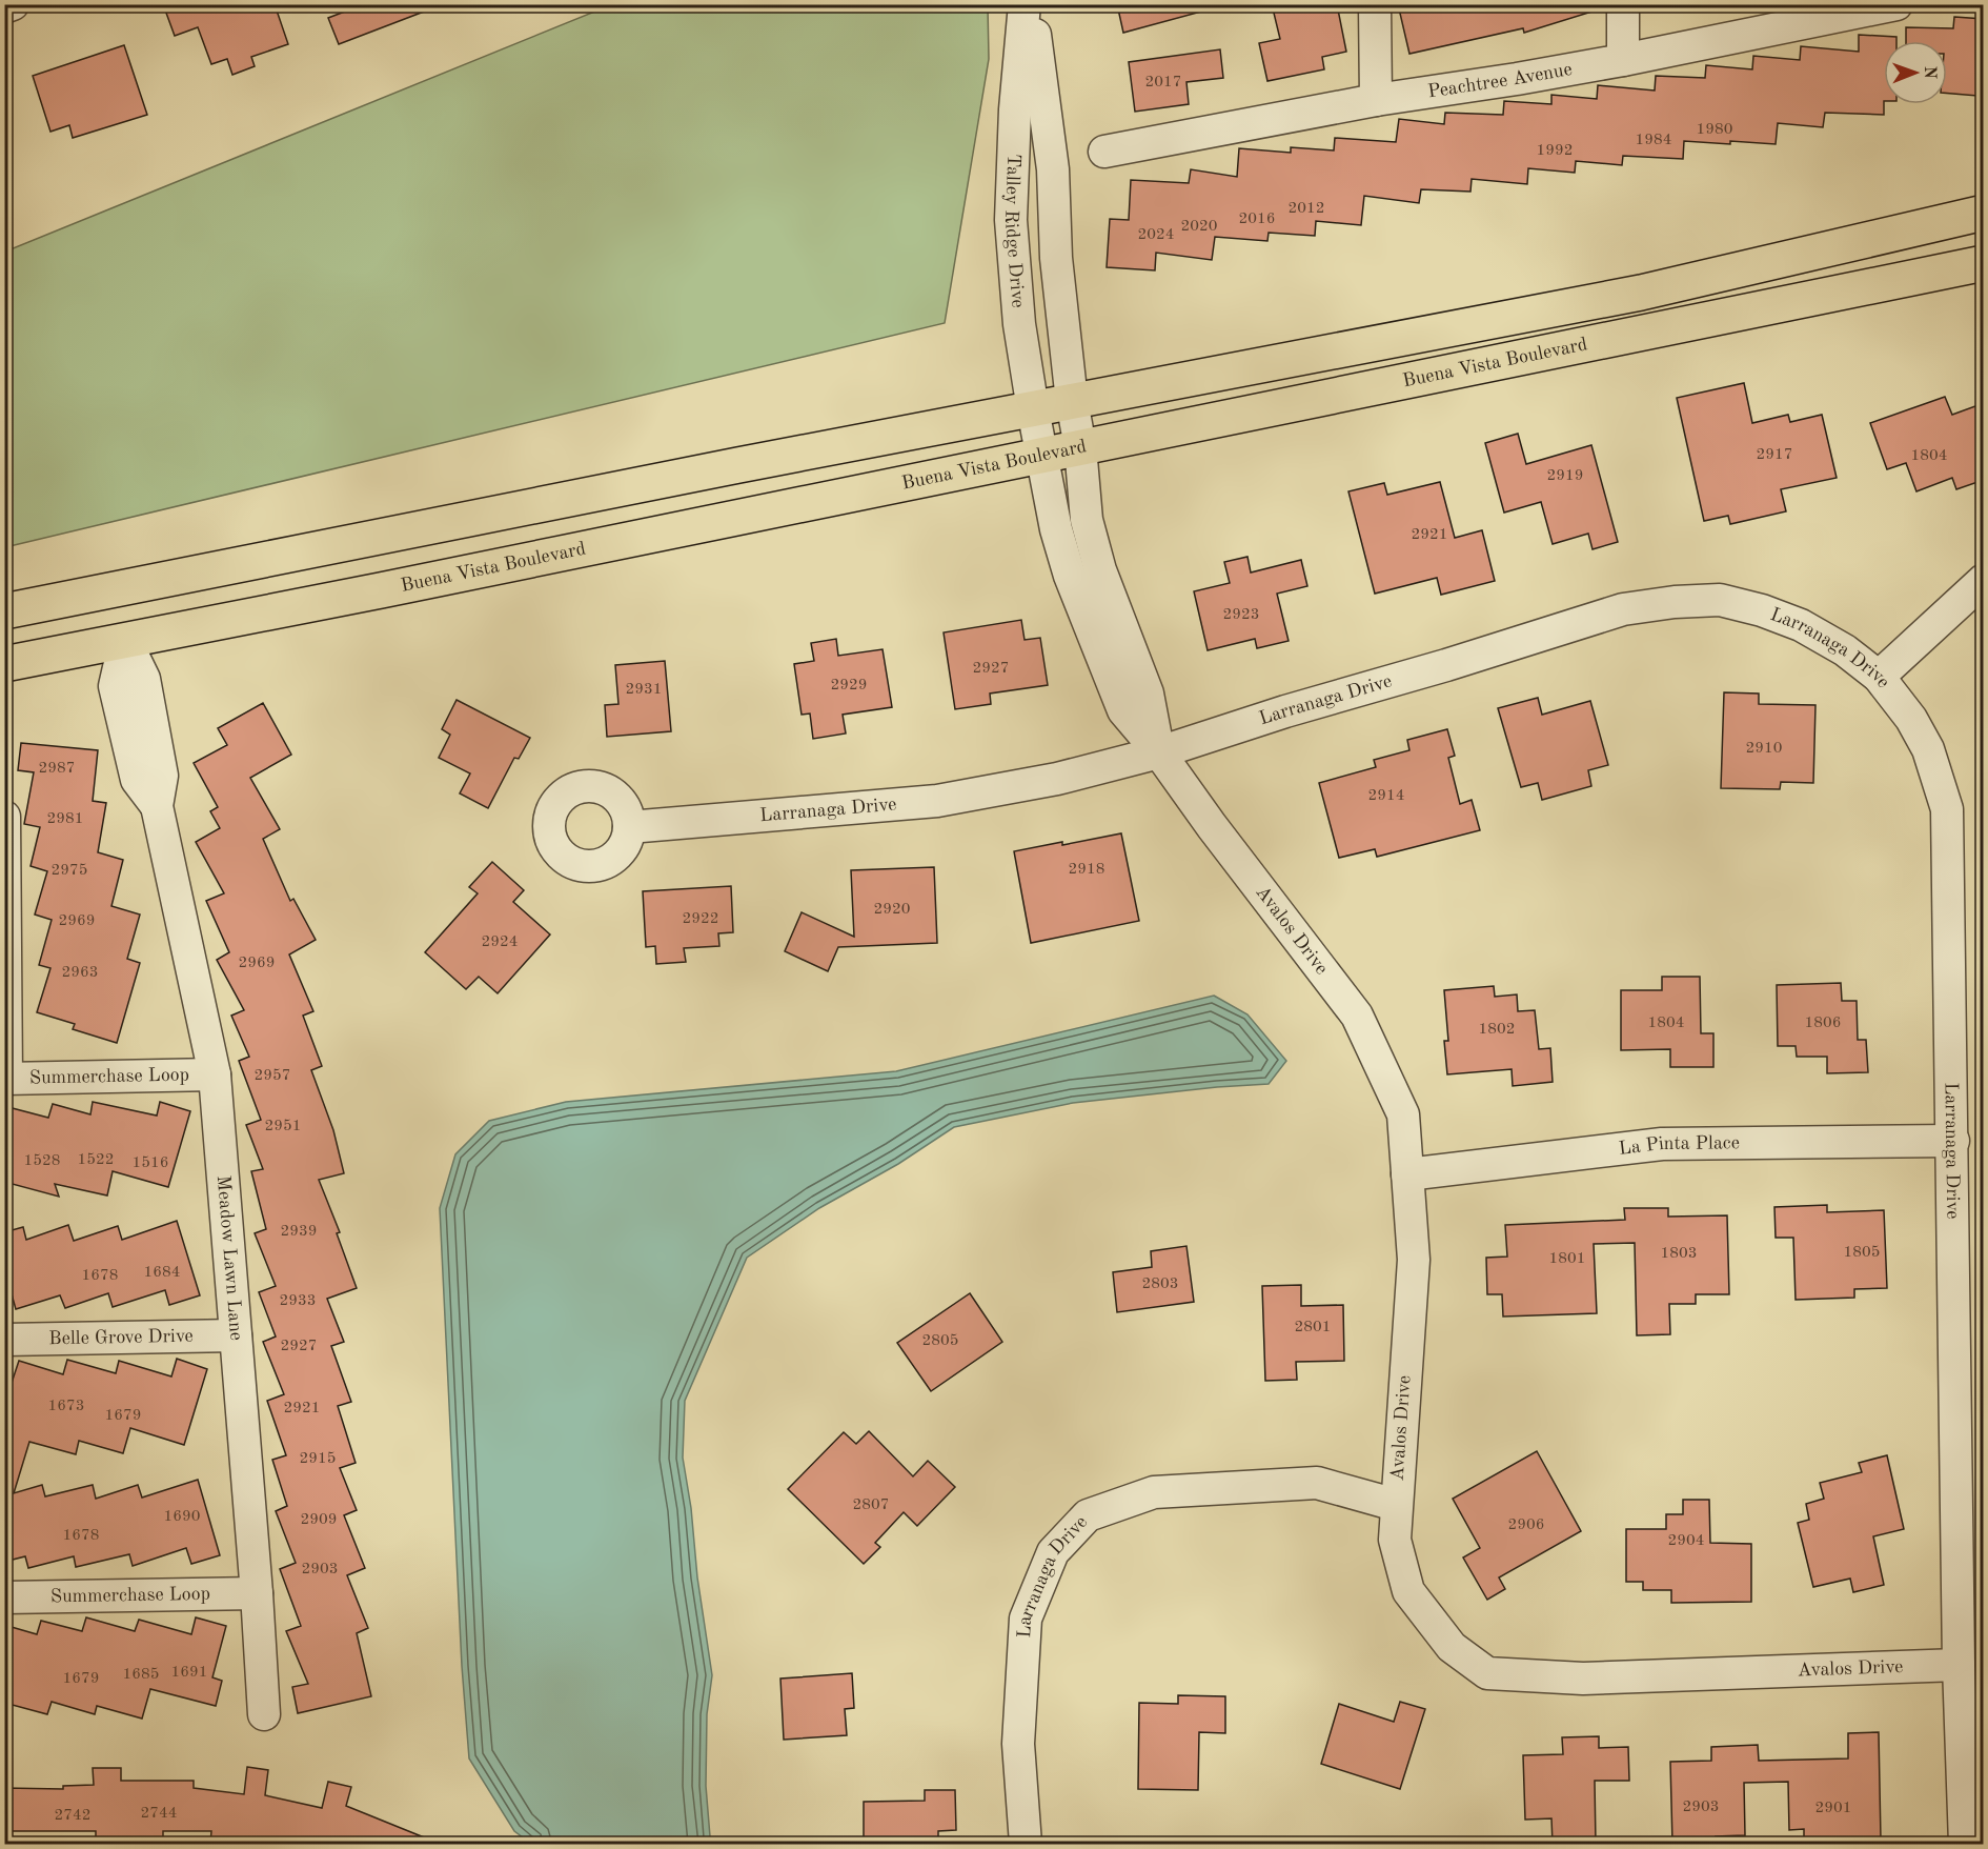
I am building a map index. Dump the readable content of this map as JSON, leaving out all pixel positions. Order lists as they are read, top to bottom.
{
  "streets": {
    "main road": ["Buena Vista Boulevard"],
    "street": [
      "Peachtree Avenue",
      "Talley Ridge Drive",
      "Larranaga Drive",
      "Avalos Drive",
      "Summerchase Loop",
      "La Pinta Place",
      "Meadow Lawn Lane",
      "Belle Grove Drive"
    ]
  },
  "crossings": [
    ["Talley Ridge Drive", "Buena Vista Boulevard"],
    ["Talley Ridge Drive", "Avalos Drive"],
    ["Buena Vista Boulevard", "Avalos Drive"],
    ["Buena Vista Boulevard", "Meadow Lawn Lane"],
    ["Larranaga Drive", "Avalos Drive"],
    ["Larranaga Drive", "La Pinta Place"],
    ["Avalos Drive", "La Pinta Place"],
    ["Summerchase Loop", "Meadow Lawn Lane"],
    ["Meadow Lawn Lane", "Belle Grove Drive"]
  ],
  "house_numbers": [
    "2017",
    "1980",
    "1984",
    "1992",
    "2012",
    "2016",
    "2020",
    "2024",
    "2917",
    "1804",
    "2919",
    "2921",
    "2923",
    "2927",
    "2929",
    "2931",
    "2910",
    "2987",
    "2914",
    "2981",
    "2918",
    "2975",
    "2920",
    "2922",
    "2969",
    "2924",
    "2969",
    "2963",
    "1804",
    "1806",
    "1802",
    "2957",
    "2951",
    "1522",
    "1528",
    "1516",
    "2939",
    "1805",
    "1803",
    "1801",
    "1684",
    "1678",
    "2803",
    "2933",
    "2801",
    "2805",
    "2927",
    "1673",
    "2921",
    "1679",
    "2915",
    "2807",
    "1690",
    "2909",
    "2906",
    "1678",
    "2904",
    "2903",
    "1691",
    "1685",
    "1679",
    "2903",
    "2901",
    "2744",
    "2742"
  ],
  "north": "right"
}
